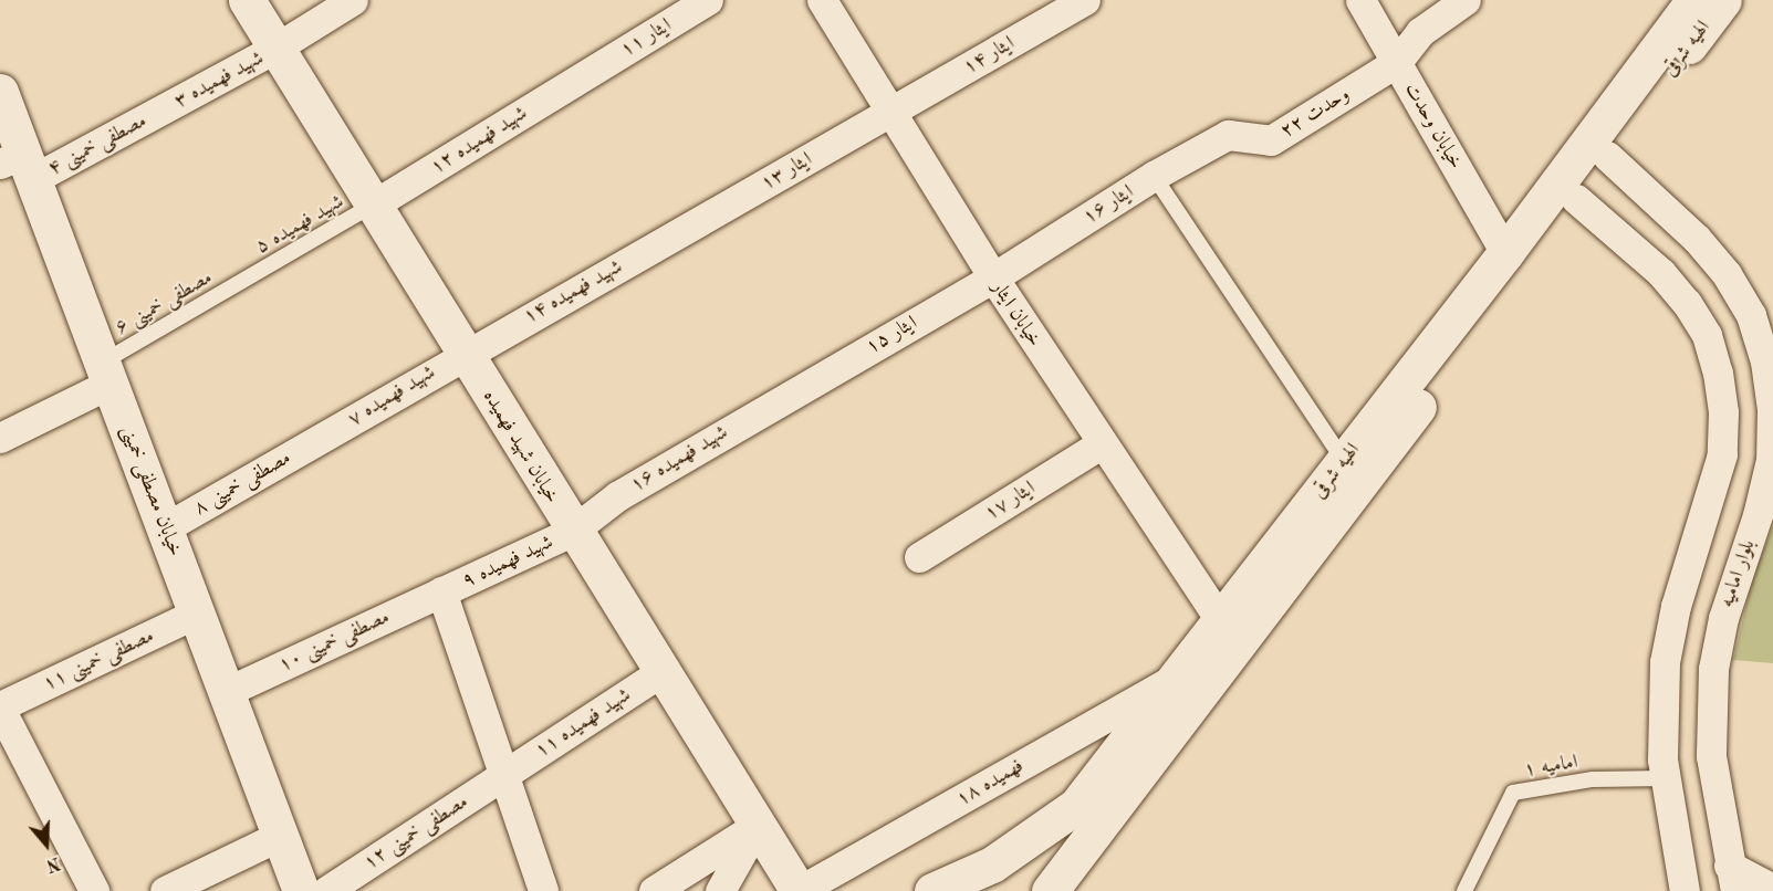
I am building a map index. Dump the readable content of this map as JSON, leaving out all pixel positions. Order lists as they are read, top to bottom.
{
  "streets": {
    "street": [
      "ایثار ۱۱",
      "الهیه شرقی",
      "ایثار ۱۴",
      "شهید فهمیده ۳",
      "وحدت ۲۲",
      "خیابان وحدت",
      "شهید فهمیده ۱۲",
      "مصطفی خمینی ۴",
      "ایثار ۱۳",
      "ایثار ۱۶",
      "شهید فهمیده ۱۴",
      "خیابان ایثار",
      "ایثار ۱۵",
      "شهید فهمیده ۷",
      "خیابان شهید فهمیده",
      "شهید فهمیده ۱۶",
      "مصطفی خمینی ۸",
      "خیابان مصطفی خمینی",
      "ایثار ۱۷",
      "شهید فهمیده ۹",
      "بلوار امامیه",
      "مصطفی خمینی ۱۰",
      "مصطفی خمینی ۱۱",
      "شهید فهمیده ۱۱",
      "فهمیده ۱۸",
      "مصطفی خمینی ۱۲"
    ],
    "lane": ["شهید فهمیده ۵", "مصطفی خمینی ۶", "امامیه ۱"]
  },
  "crossings": [
    ["ایثار ۱۱", "شهید فهمیده ۱۲"],
    ["الهیه شرقی", "خیابان وحدت"],
    ["الهیه شرقی", "خیابان ایثار"],
    ["الهیه شرقی", "بلوار امامیه"],
    ["الهیه شرقی", "فهمیده ۱۸"],
    ["ایثار ۱۴", "ایثار ۱۳"],
    ["ایثار ۱۴", "خیابان ایثار"],
    ["شهید فهمیده ۳", "مصطفی خمینی ۴"],
    ["شهید فهمیده ۳", "خیابان شهید فهمیده"],
    ["وحدت ۲۲", "خیابان وحدت"],
    ["وحدت ۲۲", "ایثار ۱۶"],
    ["شهید فهمیده ۱۲", "شهید فهمیده ۵"],
    ["شهید فهمیده ۱۲", "خیابان شهید فهمیده"],
    ["مصطفی خمینی ۴", "خیابان مصطفی خمینی"],
    ["ایثار ۱۳", "شهید فهمیده ۱۴"],
    ["ایثار ۱۳", "خیابان ایثار"],
    ["ایثار ۱۶", "خیابان ایثار"],
    ["ایثار ۱۶", "ایثار ۱۵"],
    ["شهید فهمیده ۵", "مصطفی خمینی ۶"],
    ["شهید فهمیده ۵", "خیابان شهید فهمیده"],
    ["شهید فهمیده ۱۴", "شهید فهمیده ۷"],
    ["شهید فهمیده ۱۴", "خیابان شهید فهمیده"],
    ["مصطفی خمینی ۶", "خیابان مصطفی خمینی"],
    ["خیابان ایثار", "ایثار ۱۵"],
    ["خیابان ایثار", "ایثار ۱۷"],
    ["ایثار ۱۵", "شهید فهمیده ۱۶"],
    ["شهید فهمیده ۷", "خیابان شهید فهمیده"],
    ["شهید فهمیده ۷", "مصطفی خمینی ۸"],
    ["خیابان شهید فهمیده", "شهید فهمیده ۱۶"],
    ["خیابان شهید فهمیده", "شهید فهمیده ۹"],
    ["خیابان شهید فهمیده", "شهید فهمیده ۱۱"],
    ["خیابان شهید فهمیده", "فهمیده ۱۸"],
    ["شهید فهمیده ۱۶", "شهید فهمیده ۹"],
    ["مصطفی خمینی ۸", "خیابان مصطفی خمینی"],
    ["خیابان مصطفی خمینی", "مصطفی خمینی ۱۰"],
    ["خیابان مصطفی خمینی", "مصطفی خمینی ۱۱"],
    ["شهید فهمیده ۹", "مصطفی خمینی ۱۰"],
    ["شهید فهمیده ۱۱", "مصطفی خمینی ۱۲"]
  ],
  "north": "bottom"
}
